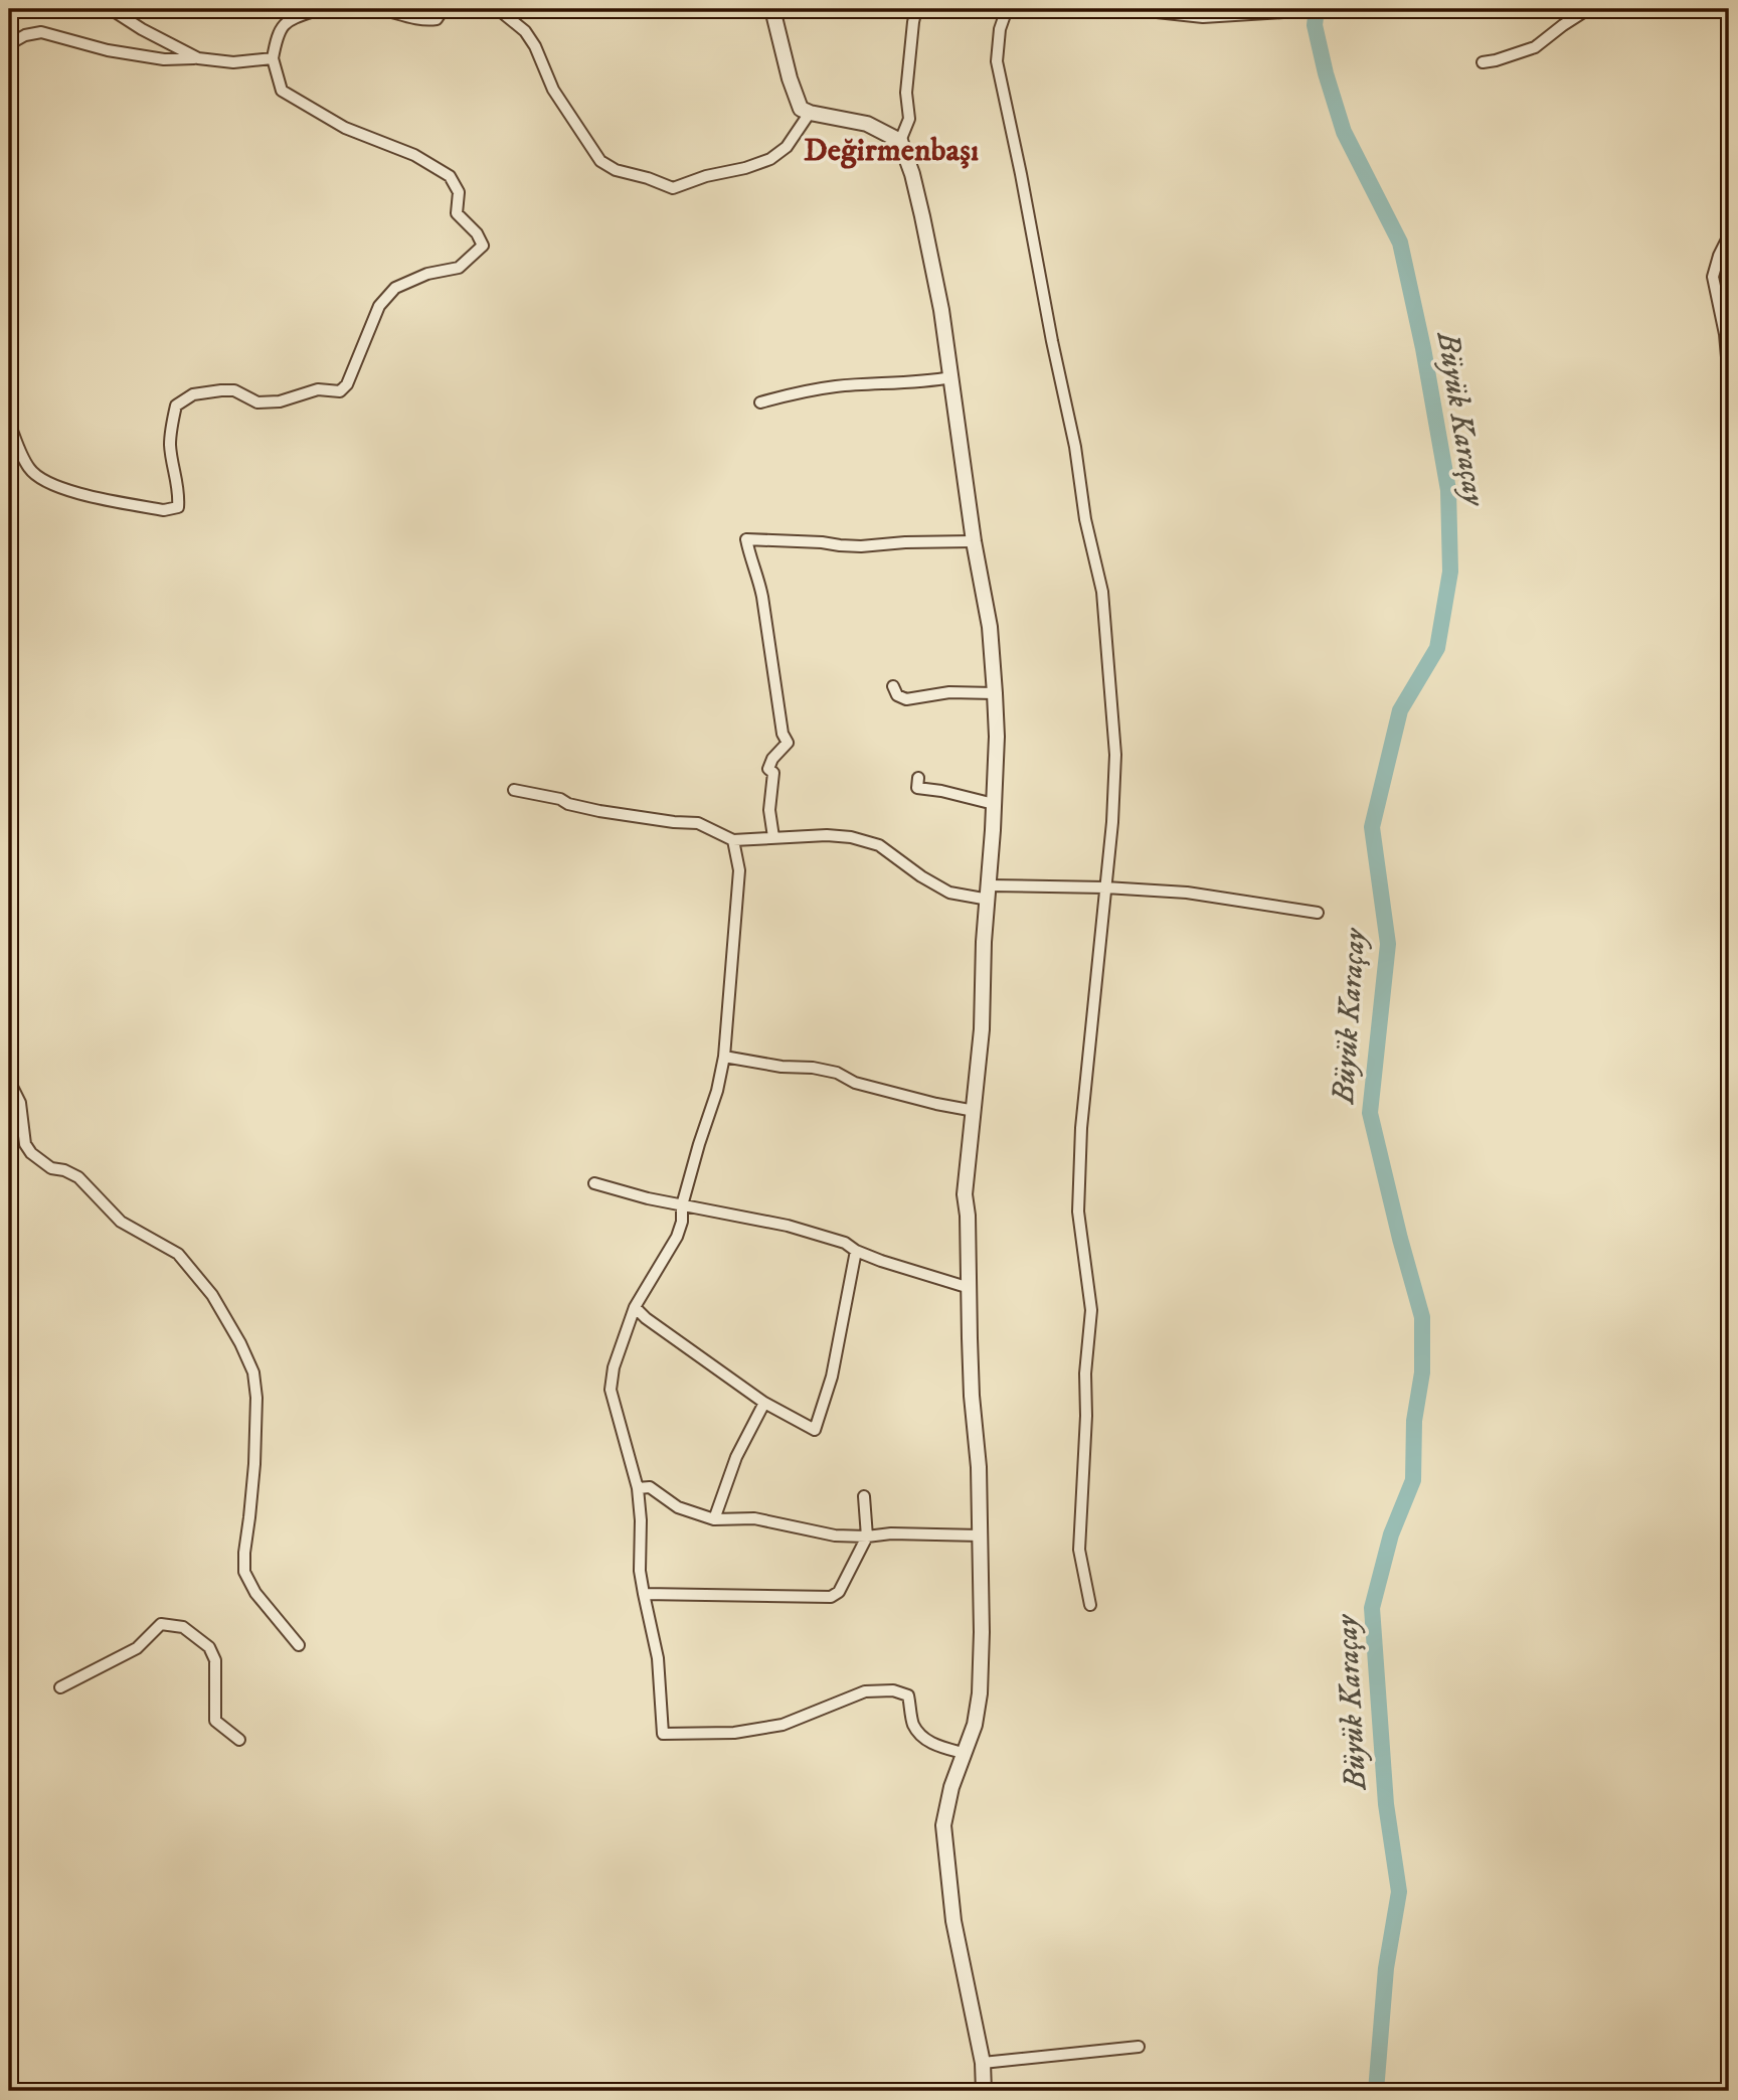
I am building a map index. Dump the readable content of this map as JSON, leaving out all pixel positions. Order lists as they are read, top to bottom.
{
  "districts": ["Değirmenbaşı"],
  "water": ["Büyük Karaçay"]
}
